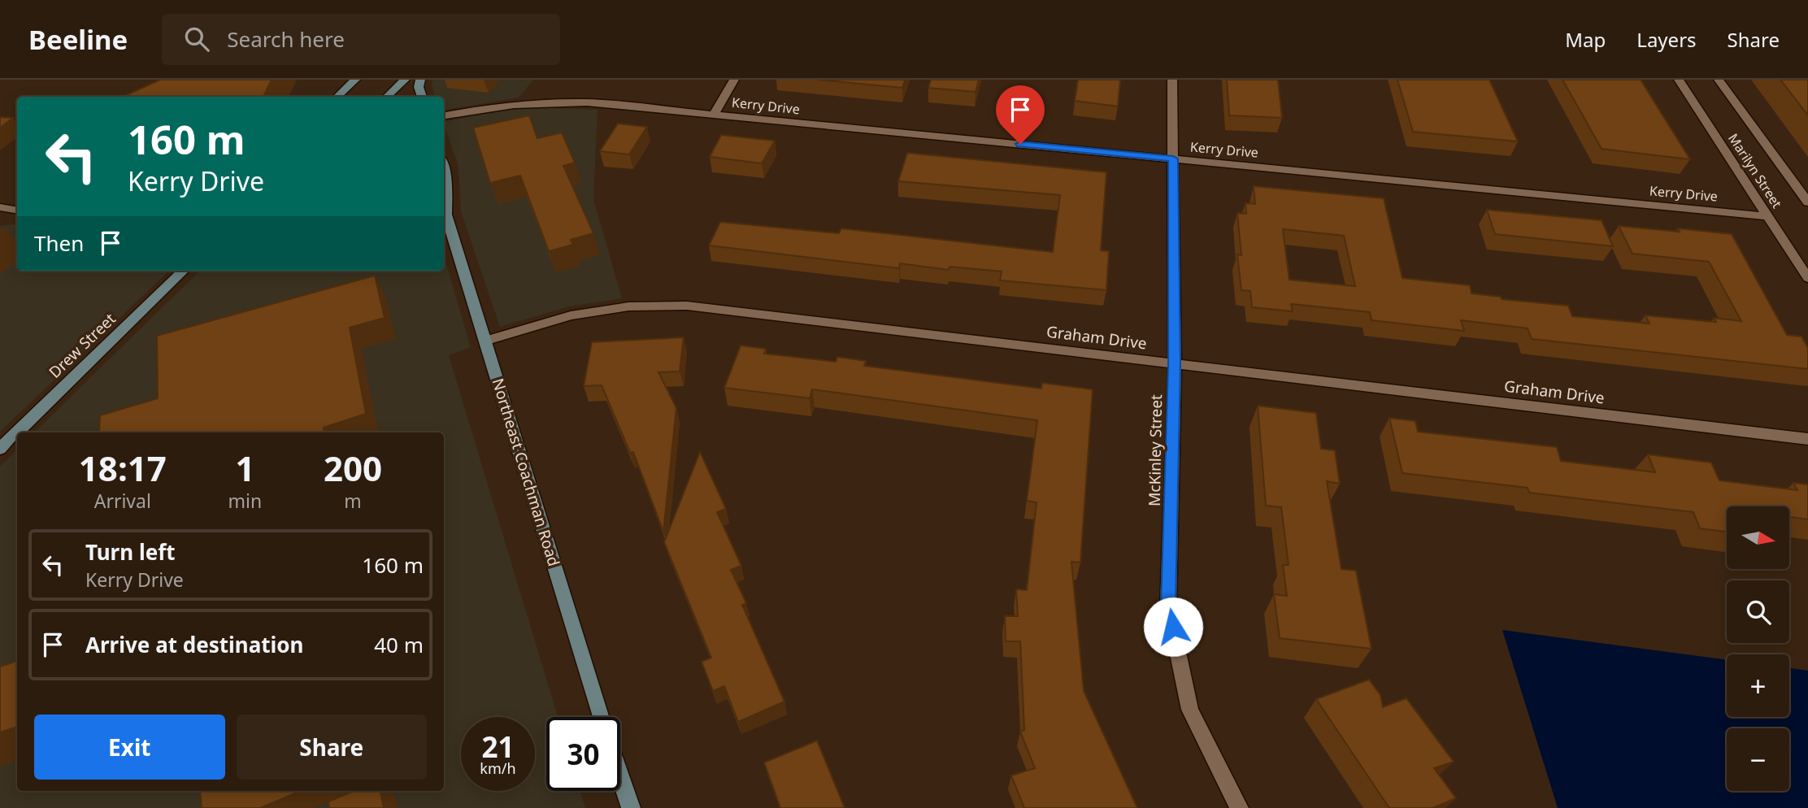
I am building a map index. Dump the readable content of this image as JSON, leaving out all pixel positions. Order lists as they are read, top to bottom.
{
  "streets": {
    "main road": ["Drew Street", "Northeast Coachman Road"],
    "street": [
      "Kerry Drive",
      "Marilyn Street",
      "Graham Drive",
      "McKinley Street"
    ]
  },
  "crossings": [
    ["Kerry Drive", "Marilyn Street"],
    ["Kerry Drive", "McKinley Street"],
    ["Graham Drive", "McKinley Street"],
    ["Graham Drive", "Northeast Coachman Road"]
  ],
  "north": "right",
  "page": {
    "header": "Beeline",
    "search": "Search here",
    "nav": ["Map", "Layers", "Share"],
    "turn": ["160 m", "Kerry Drive"],
    "then": "Then",
    "eta": [
      "18:17",
      "Arrival",
      "1",
      "min",
      "200",
      "m"
    ],
    "map_buttons": ["+", "−"],
    "list": [
      {
        "name": "Turn left",
        "note": "Kerry Drive",
        "value": "160 m"
      },
      {
        "name": "Arrive at destination",
        "value": "40 m"
      }
    ],
    "buttons": ["Exit", "Share"],
    "speed": "21 km/h",
    "limit": "30"
  }
}
